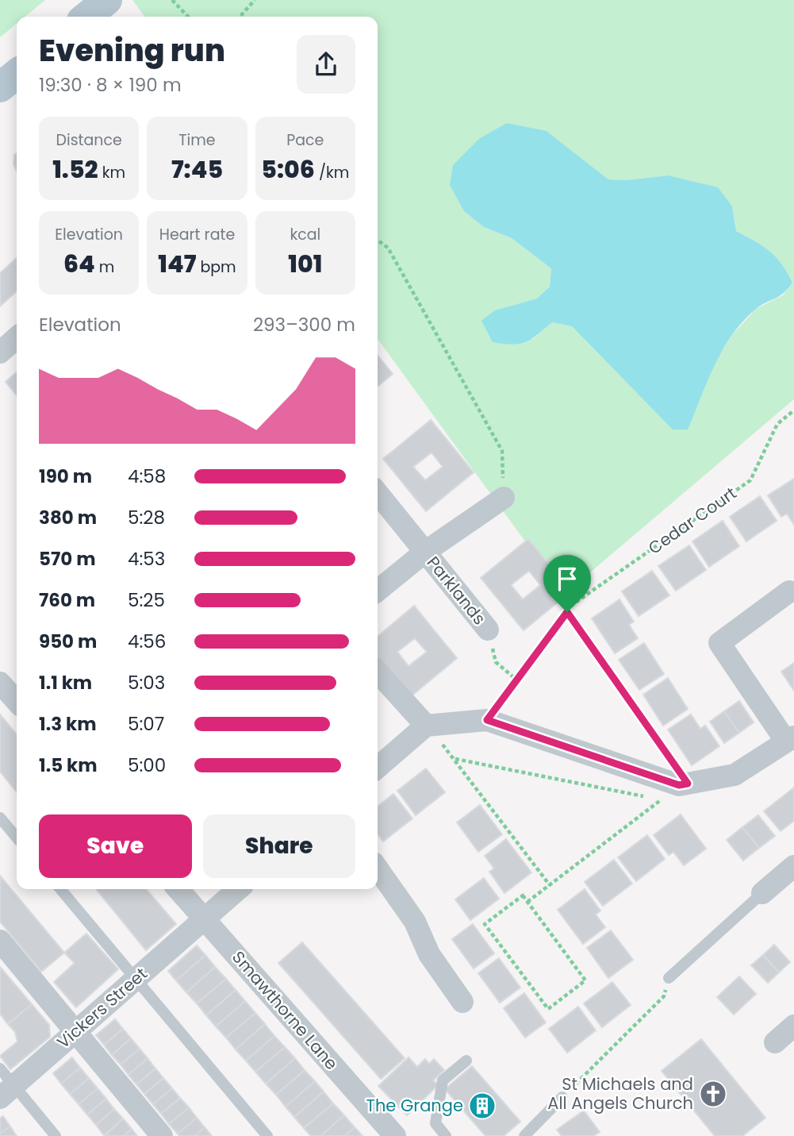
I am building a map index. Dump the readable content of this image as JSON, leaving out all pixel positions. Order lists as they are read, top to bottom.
{
  "streets": {
    "street": ["Parklands", "Vickers Street", "Smawthorne Lane"],
    "path": ["Cedar Court"]
  },
  "crossings": [
    ["Vickers Street", "Smawthorne Lane"]
  ],
  "places": {
    "church": ["St Michaels and All Angels Church"],
    "building": ["The Grange"]
  },
  "page": {
    "heading": ["Evening run", "19:30 · 8 × 190 m"],
    "stats": [
      ["Distance", "1.52 km"],
      ["Time", "7:45"],
      ["Pace", "5:06 /km"],
      ["Elevation", "64 m"],
      ["Heart rate", "147 bpm"],
      ["kcal", "101"]
    ],
    "chart": ["Elevation", "293–300 m"],
    "list": [
      {
        "name": "190 m",
        "note": "4:58"
      },
      {
        "name": "380 m",
        "note": "5:28"
      },
      {
        "name": "570 m",
        "note": "4:53"
      },
      {
        "name": "760 m",
        "note": "5:25"
      },
      {
        "name": "950 m",
        "note": "4:56"
      },
      {
        "name": "1.1 km",
        "note": "5:03"
      },
      {
        "name": "1.3 km",
        "note": "5:07"
      },
      {
        "name": "1.5 km",
        "note": "5:00"
      }
    ],
    "buttons": ["Save", "Share"]
  }
}
